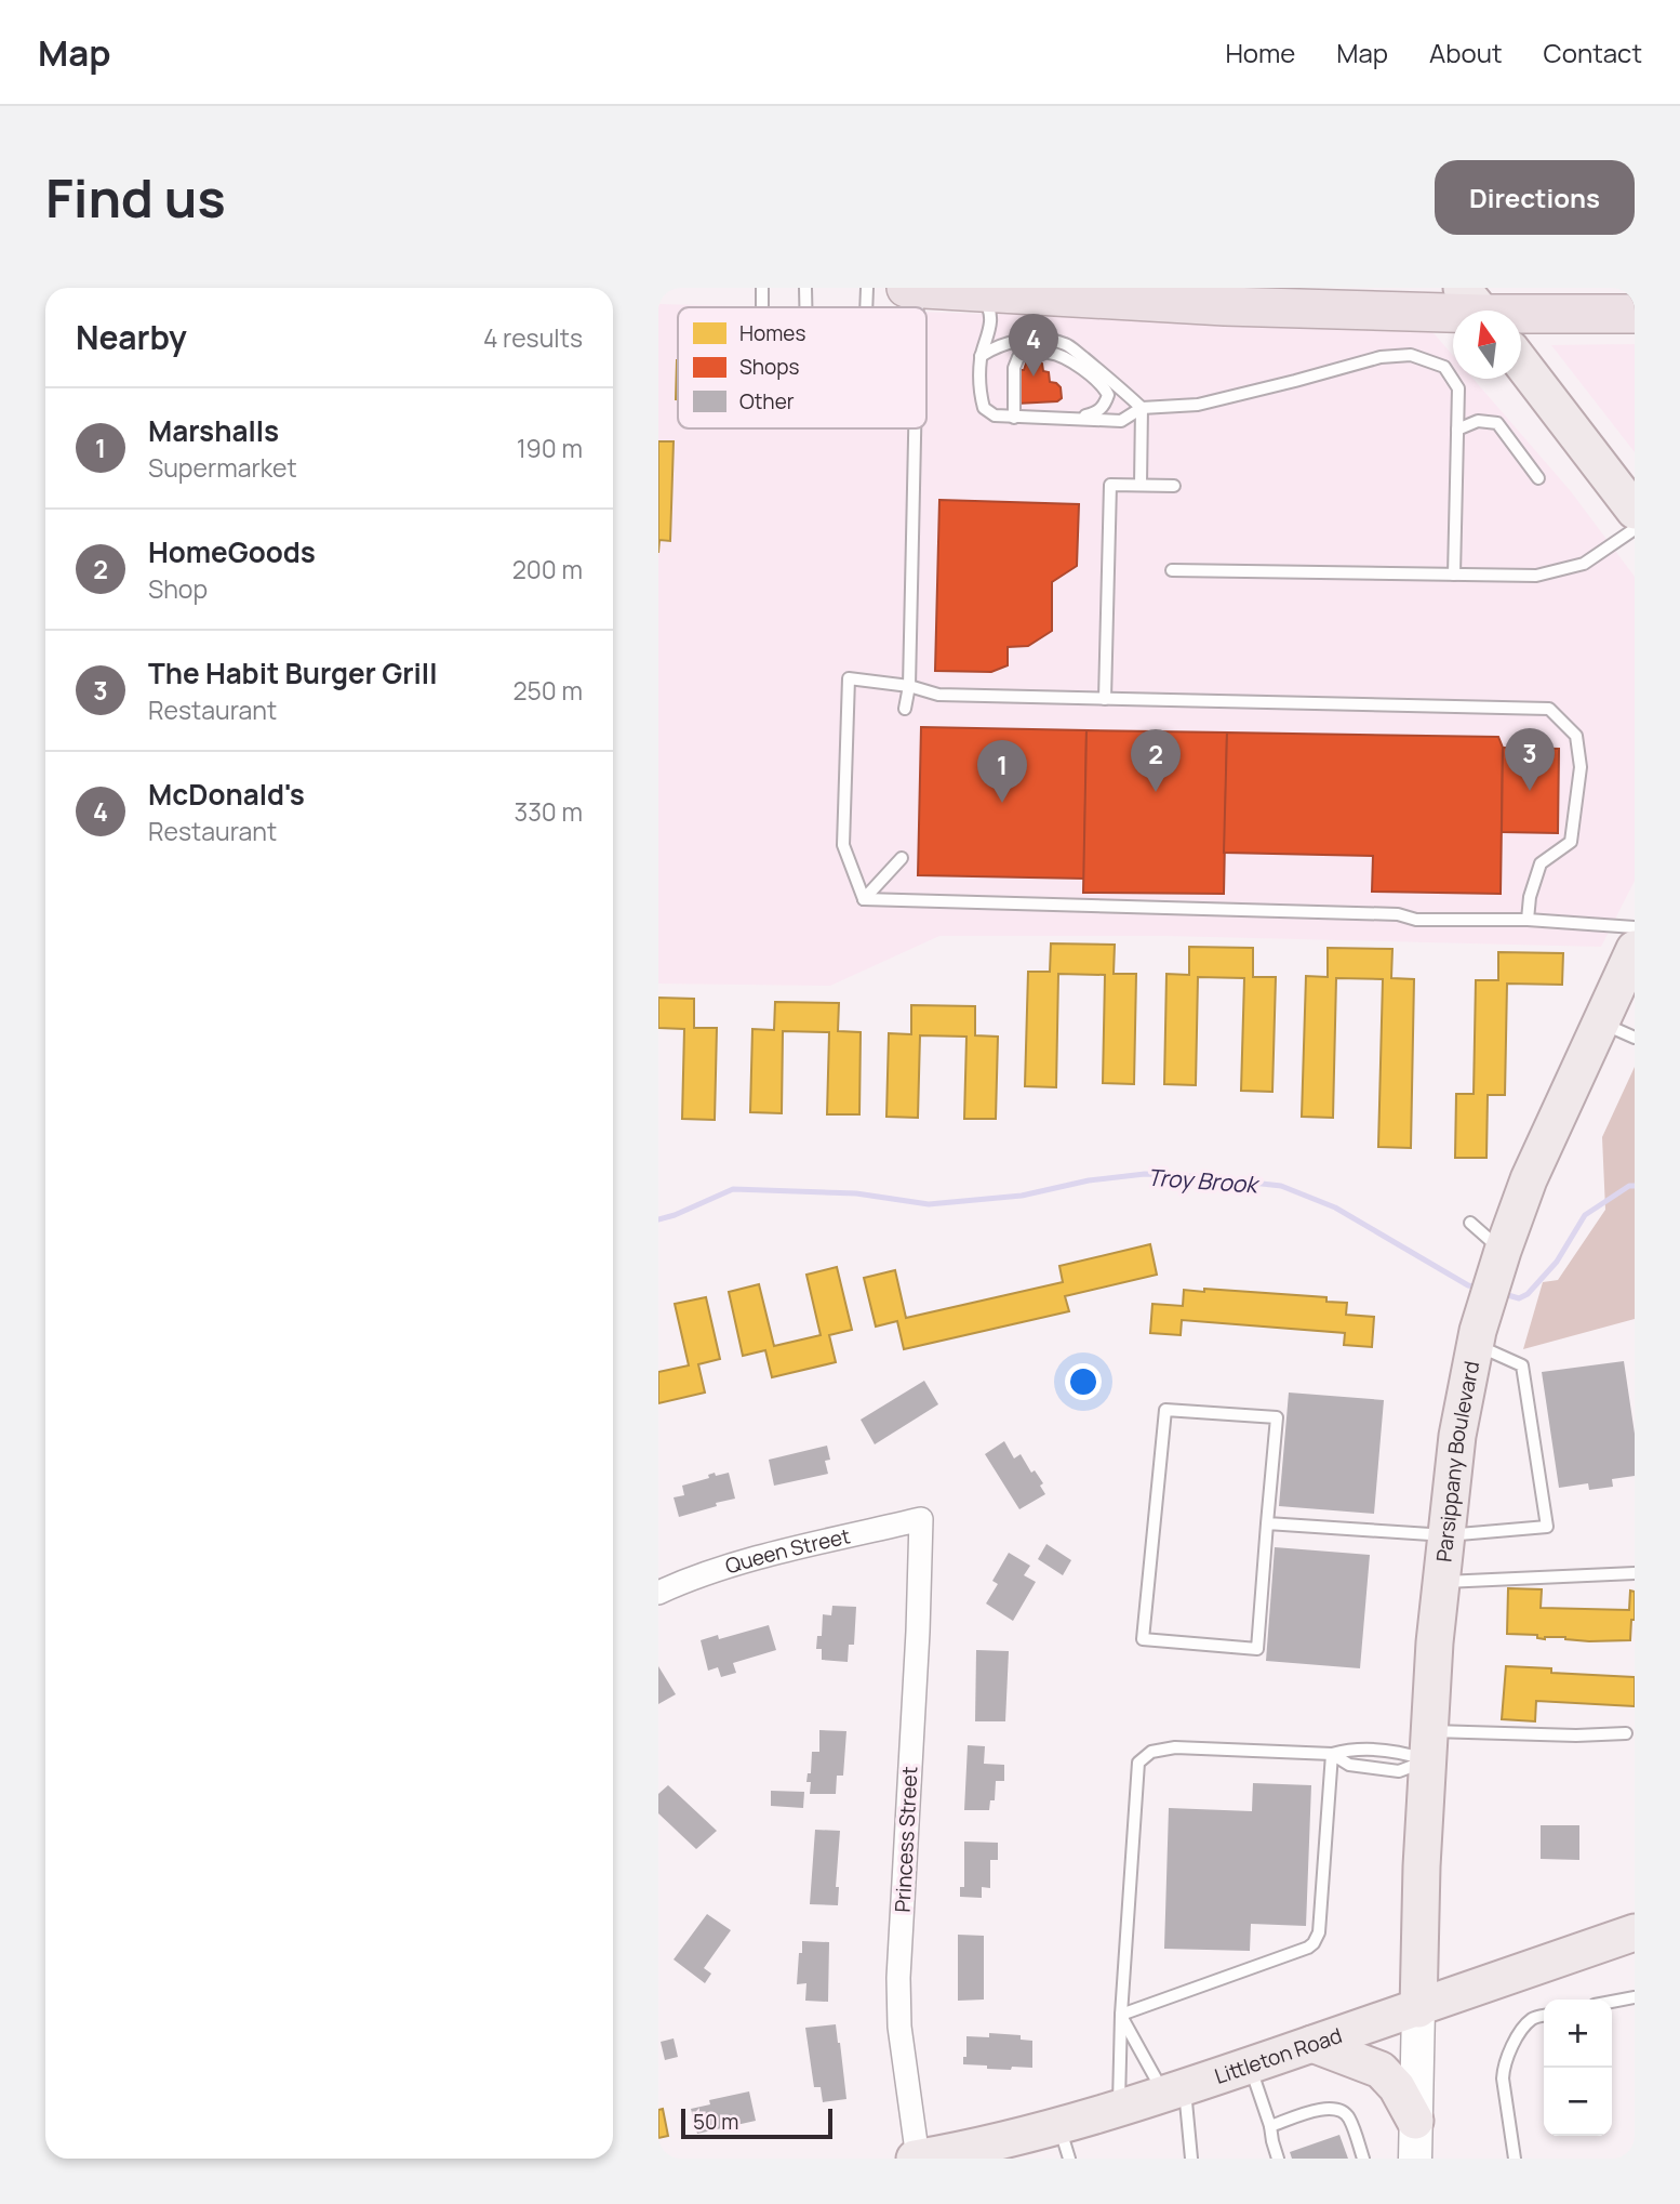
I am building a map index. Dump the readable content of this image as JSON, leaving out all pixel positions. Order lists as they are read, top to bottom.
{
  "streets": {
    "main road": ["Parsippany Boulevard", "Littleton Road"],
    "street": ["Queen Street", "Princess Street"]
  },
  "crossings": [
    ["Parsippany Boulevard", "Littleton Road"],
    ["Queen Street", "Princess Street"],
    ["Princess Street", "Littleton Road"]
  ],
  "water": ["Troy Brook"],
  "legend": ["Homes", "Shops", "Other"],
  "scale_bar": "50 m",
  "north": "top",
  "page": {
    "header": "Map",
    "nav": [
      "Home",
      "Map",
      "About",
      "Contact"
    ],
    "buttons": "Directions",
    "title": "Find us",
    "heading": ["Nearby", "4 results"],
    "pins": [
      "4",
      "3",
      "2",
      "1"
    ],
    "list": [
      {
        "mark": "1",
        "name": "Marshalls",
        "note": "Supermarket",
        "value": "190 m"
      },
      {
        "mark": "2",
        "name": "HomeGoods",
        "note": "Shop",
        "value": "200 m"
      },
      {
        "mark": "3",
        "name": "The Habit Burger Grill",
        "note": "Restaurant",
        "value": "250 m"
      },
      {
        "mark": "4",
        "name": "McDonald's",
        "note": "Restaurant",
        "value": "330 m"
      }
    ],
    "map_buttons": ["+", "−"],
    "scale": "50 m"
  }
}
